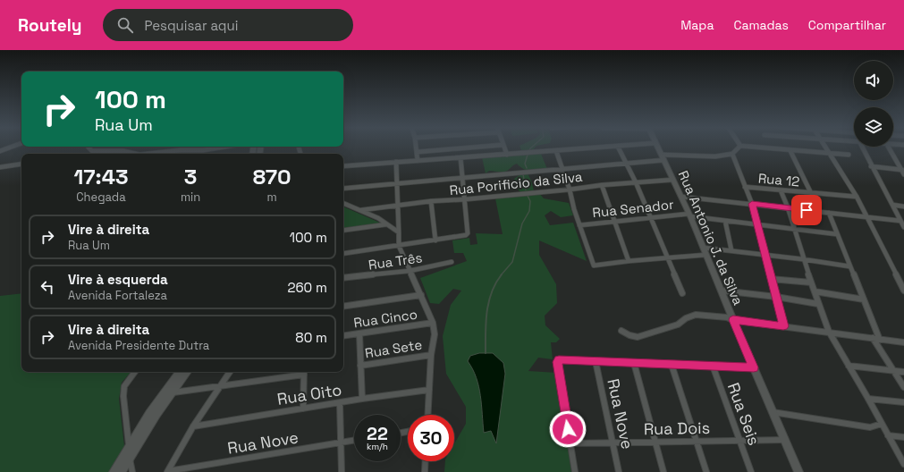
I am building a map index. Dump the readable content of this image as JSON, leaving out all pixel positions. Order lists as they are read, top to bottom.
{
  "streets": {
    "street": [
      "Rua 12",
      "Rua Porificio da Silva",
      "Rua Senador",
      "Rua Antonio J. da Silva",
      "Rua Três",
      "Rua Cinco",
      "Rua Sete",
      "Rua Oito",
      "Rua Nove",
      "Rua Seis",
      "Rua Dois"
    ]
  },
  "crossings": [
    ["Rua Porificio da Silva", "Rua Antonio J. da Silva"],
    ["Rua Senador", "Rua Antonio J. da Silva"],
    ["Rua Antonio J. da Silva", "Rua Dois"],
    ["Rua Nove", "Rua Dois"],
    ["Rua Seis", "Rua Dois"]
  ],
  "page": {
    "header": "Routely",
    "search": "Pesquisar aqui",
    "nav": ["Mapa", "Camadas", "Compartilhar"],
    "turn": ["100 m", "Rua Um"],
    "eta": [
      "17:43",
      "Chegada",
      "3",
      "min",
      "870",
      "m"
    ],
    "list": [
      {
        "name": "Vire à direita",
        "note": "Rua Um",
        "value": "100 m"
      },
      {
        "name": "Vire à esquerda",
        "note": "Avenida Fortaleza",
        "value": "260 m"
      },
      {
        "name": "Vire à direita",
        "note": "Avenida Presidente Dutra",
        "value": "80 m"
      }
    ],
    "speed": "22 km/h",
    "limit": "30"
  }
}
